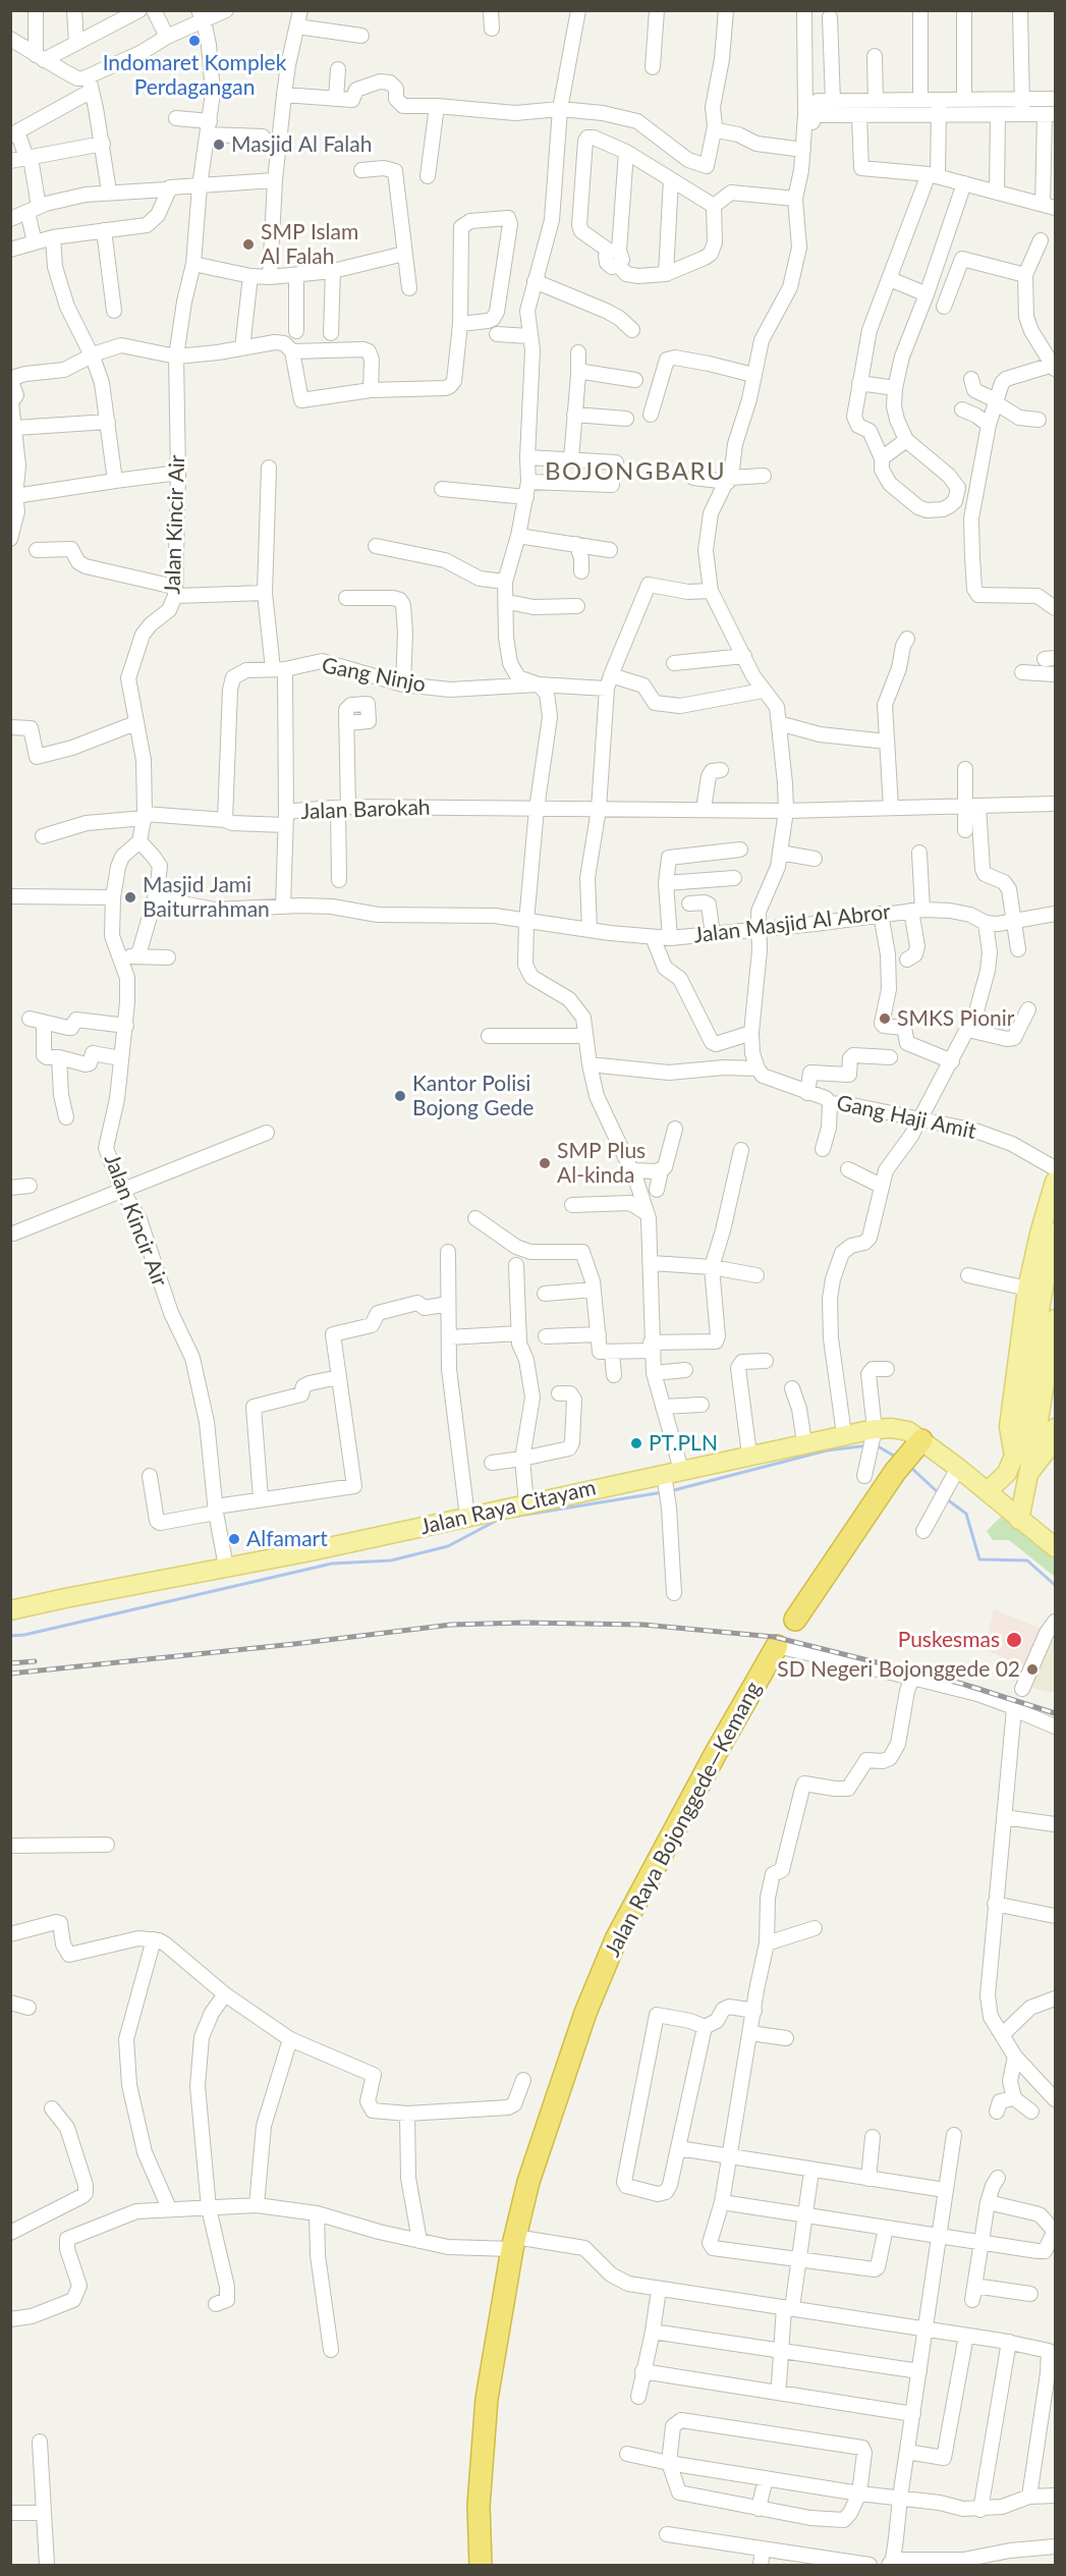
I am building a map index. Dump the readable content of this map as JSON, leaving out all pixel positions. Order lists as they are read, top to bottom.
{
  "streets": {
    "highway": ["Jalan Raya Bojonggede—Kemang"],
    "main road": ["Jalan Raya Citayam"],
    "street": [
      "Jalan Kincir Air",
      "Gang Ninjo",
      "Jalan Barokah",
      "Jalan Masjid Al Abror",
      "Gang Haji Amit"
    ]
  },
  "crossings": [
    ["Jalan Kincir Air", "Jalan Raya Citayam"],
    ["Jalan Barokah", "Jalan Masjid Al Abror"]
  ],
  "districts": ["BOJONGBARU"],
  "places": [
    "Indomaret Komplek Perdagangan",
    "Masjid Al Falah",
    "SMP Islam Al Falah",
    "Masjid Jami Baiturrahman",
    "SMKS Pionir",
    "Kantor Polisi Bojong Gede",
    "SMP Plus Al-kinda",
    "PT.PLN",
    "Alfamart",
    "Puskesmas",
    "SD Negeri Bojonggede 02"
  ]
}
